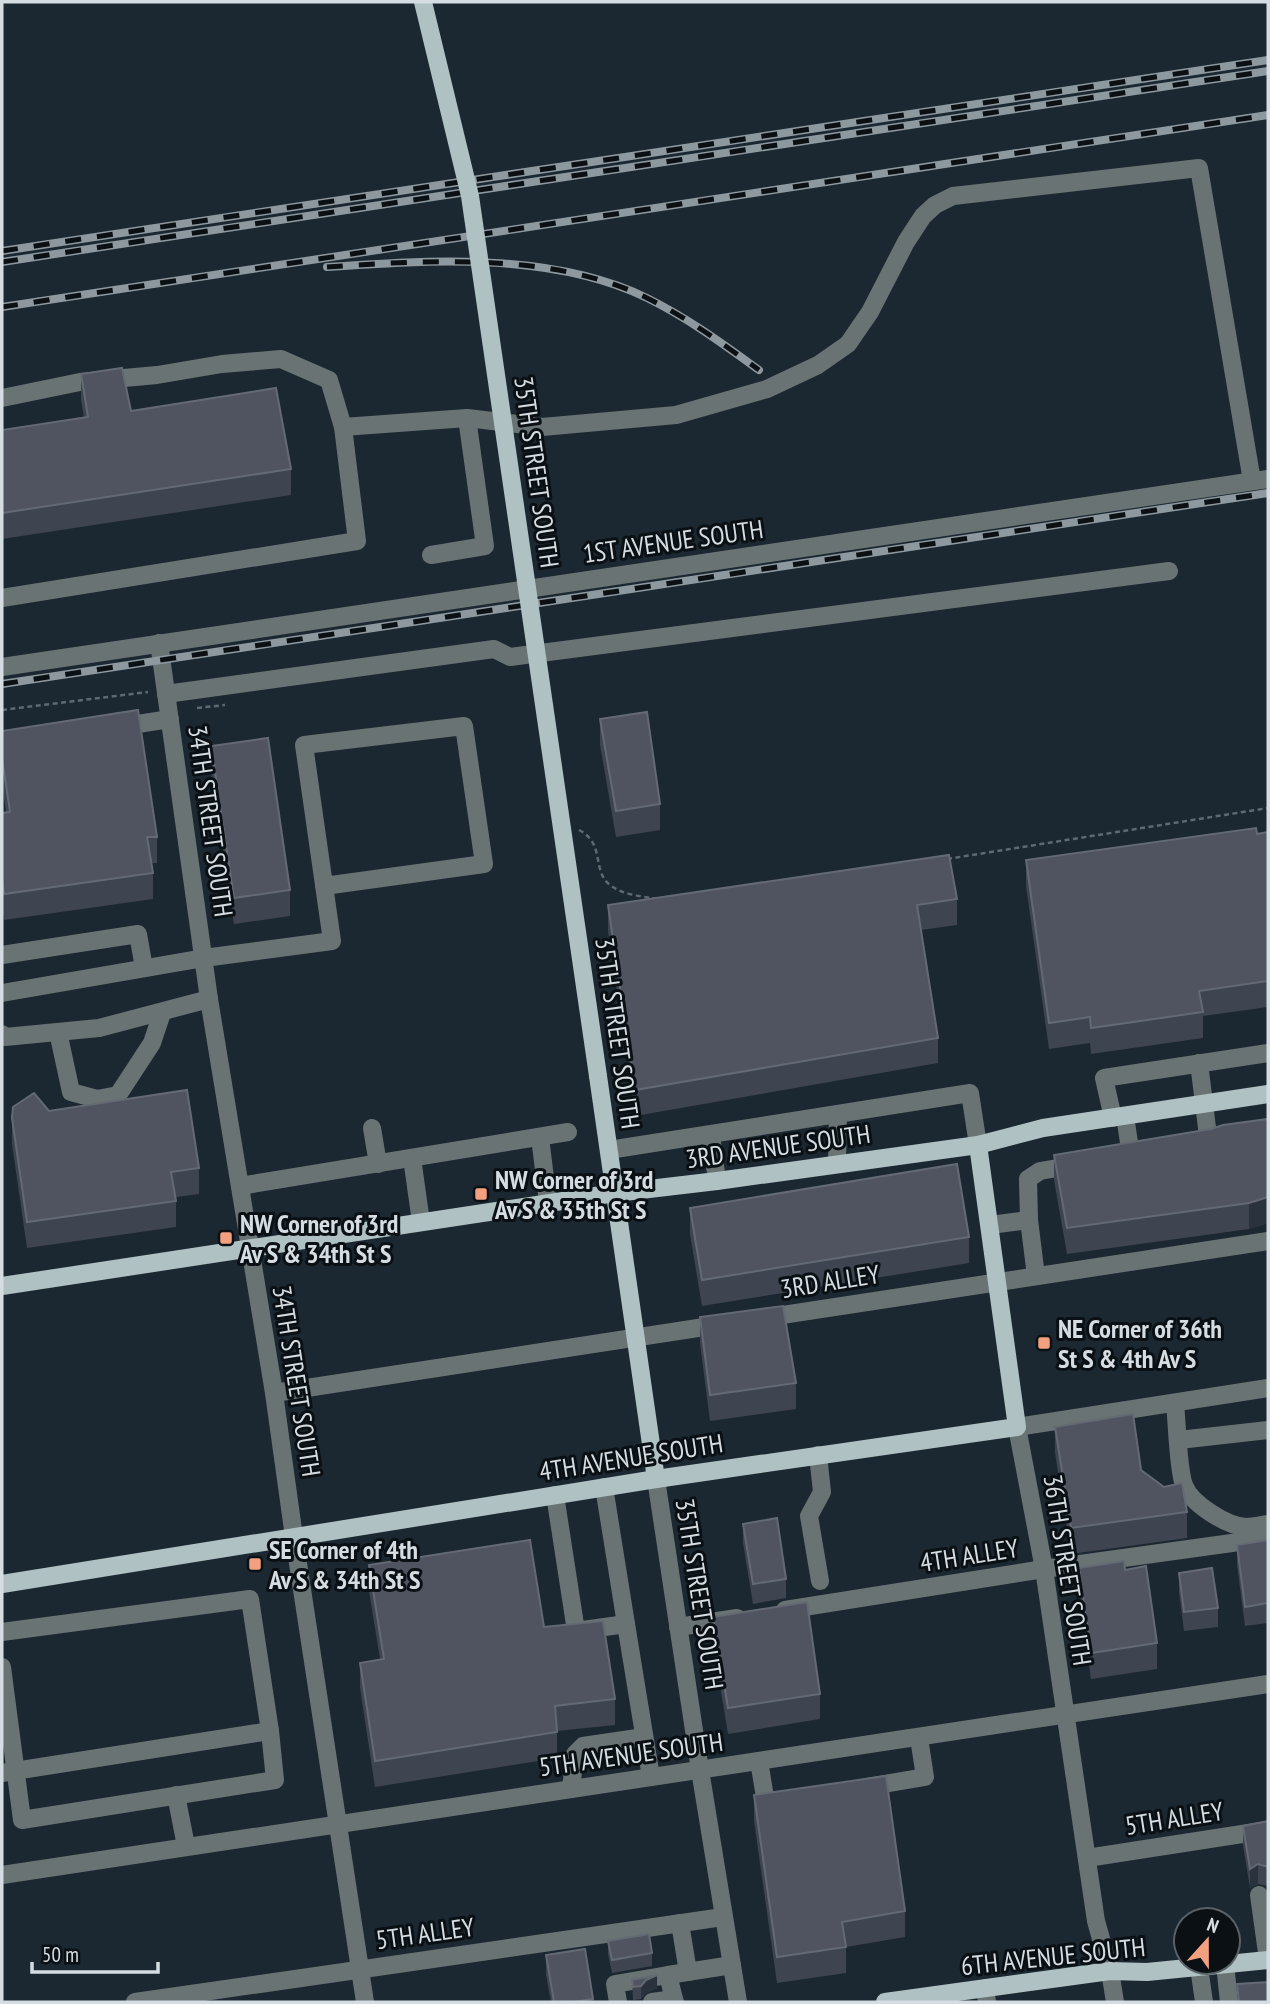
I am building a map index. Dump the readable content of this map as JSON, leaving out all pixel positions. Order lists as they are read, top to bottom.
{
  "streets": {
    "main road": [
      "35TH STREET SOUTH",
      "3RD AVENUE SOUTH",
      "4TH AVENUE SOUTH",
      "36TH STREET SOUTH",
      "6TH AVENUE SOUTH"
    ],
    "street": [
      "1ST AVENUE SOUTH",
      "34TH STREET SOUTH",
      "3RD ALLEY",
      "4TH ALLEY",
      "5TH AVENUE SOUTH",
      "5TH ALLEY"
    ]
  },
  "crossings": [
    ["35TH STREET SOUTH", "3RD AVENUE SOUTH"],
    ["35TH STREET SOUTH", "3RD ALLEY"],
    ["35TH STREET SOUTH", "4TH AVENUE SOUTH"],
    ["35TH STREET SOUTH", "4TH ALLEY"],
    ["35TH STREET SOUTH", "5TH AVENUE SOUTH"],
    ["35TH STREET SOUTH", "5TH ALLEY"],
    ["1ST AVENUE SOUTH", "34TH STREET SOUTH"],
    ["34TH STREET SOUTH", "3RD AVENUE SOUTH"],
    ["34TH STREET SOUTH", "3RD ALLEY"],
    ["34TH STREET SOUTH", "4TH AVENUE SOUTH"],
    ["34TH STREET SOUTH", "5TH AVENUE SOUTH"],
    ["34TH STREET SOUTH", "5TH ALLEY"],
    ["3RD AVENUE SOUTH", "36TH STREET SOUTH"],
    ["3RD ALLEY", "36TH STREET SOUTH"],
    ["4TH AVENUE SOUTH", "36TH STREET SOUTH"],
    ["4TH ALLEY", "36TH STREET SOUTH"],
    ["36TH STREET SOUTH", "5TH AVENUE SOUTH"],
    ["36TH STREET SOUTH", "5TH ALLEY"],
    ["36TH STREET SOUTH", "6TH AVENUE SOUTH"]
  ],
  "places": {
    "transit": [
      "NW Corner of 3rd Av S & 35th St S",
      "NW Corner of 3rd Av S & 34th St S",
      "NE Corner of 36th St S & 4th Av S",
      "SE Corner of 4th Av S & 34th St S"
    ]
  },
  "scale_bar": "50 m",
  "north": "top"
}
